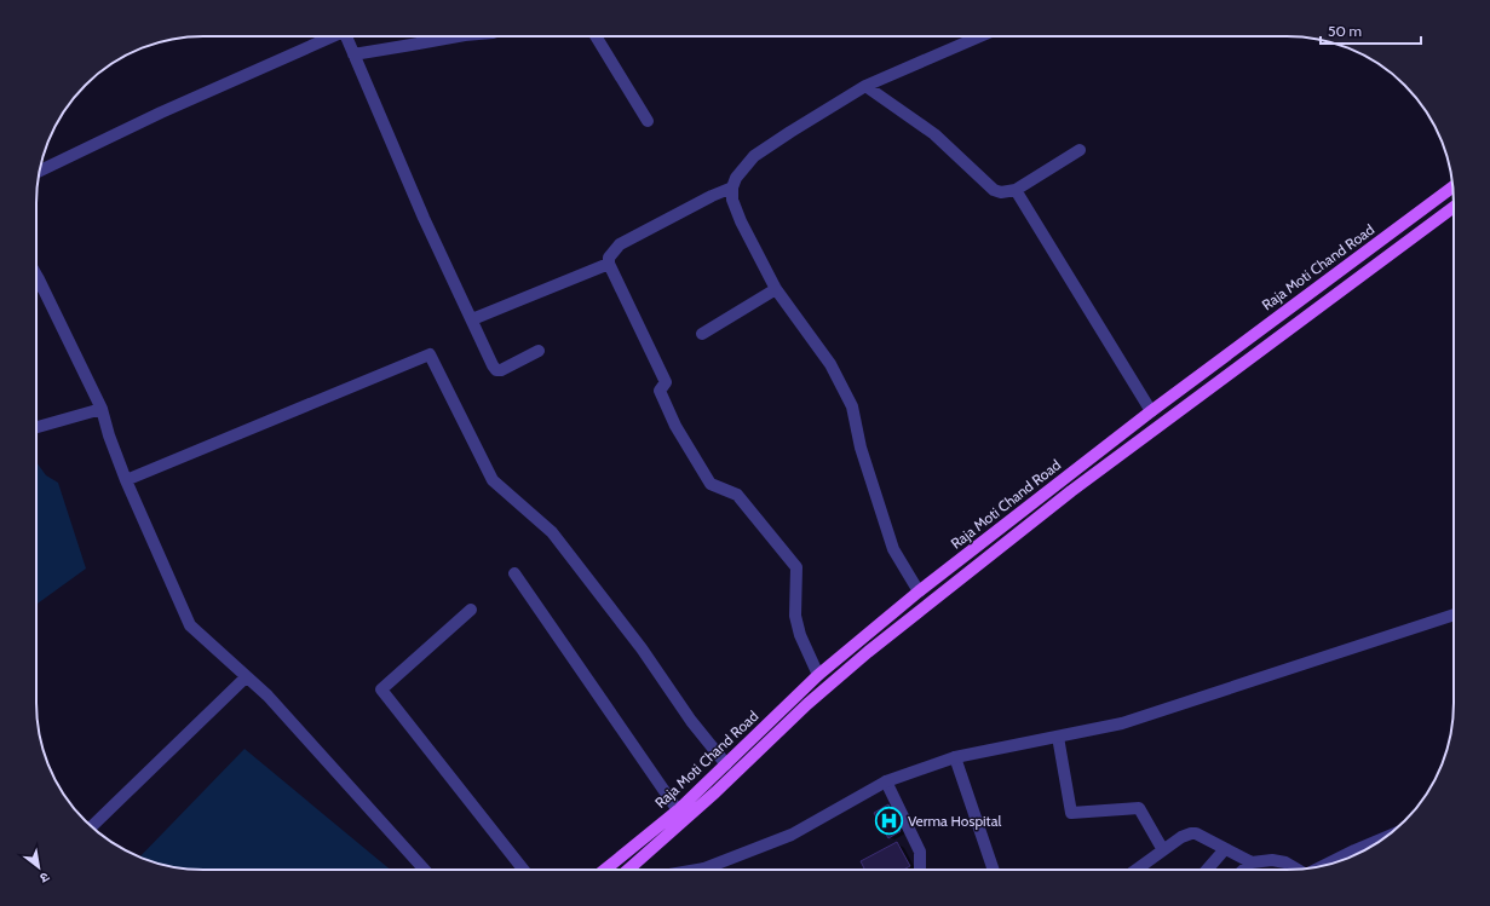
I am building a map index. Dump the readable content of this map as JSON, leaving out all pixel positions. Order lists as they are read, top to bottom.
{
  "streets": {
    "main road": ["Raja Moti Chand Road"]
  },
  "places": {
    "hospital": ["Verma Hospital"]
  },
  "scale_bar": "50 m",
  "north": "bottom right"
}
